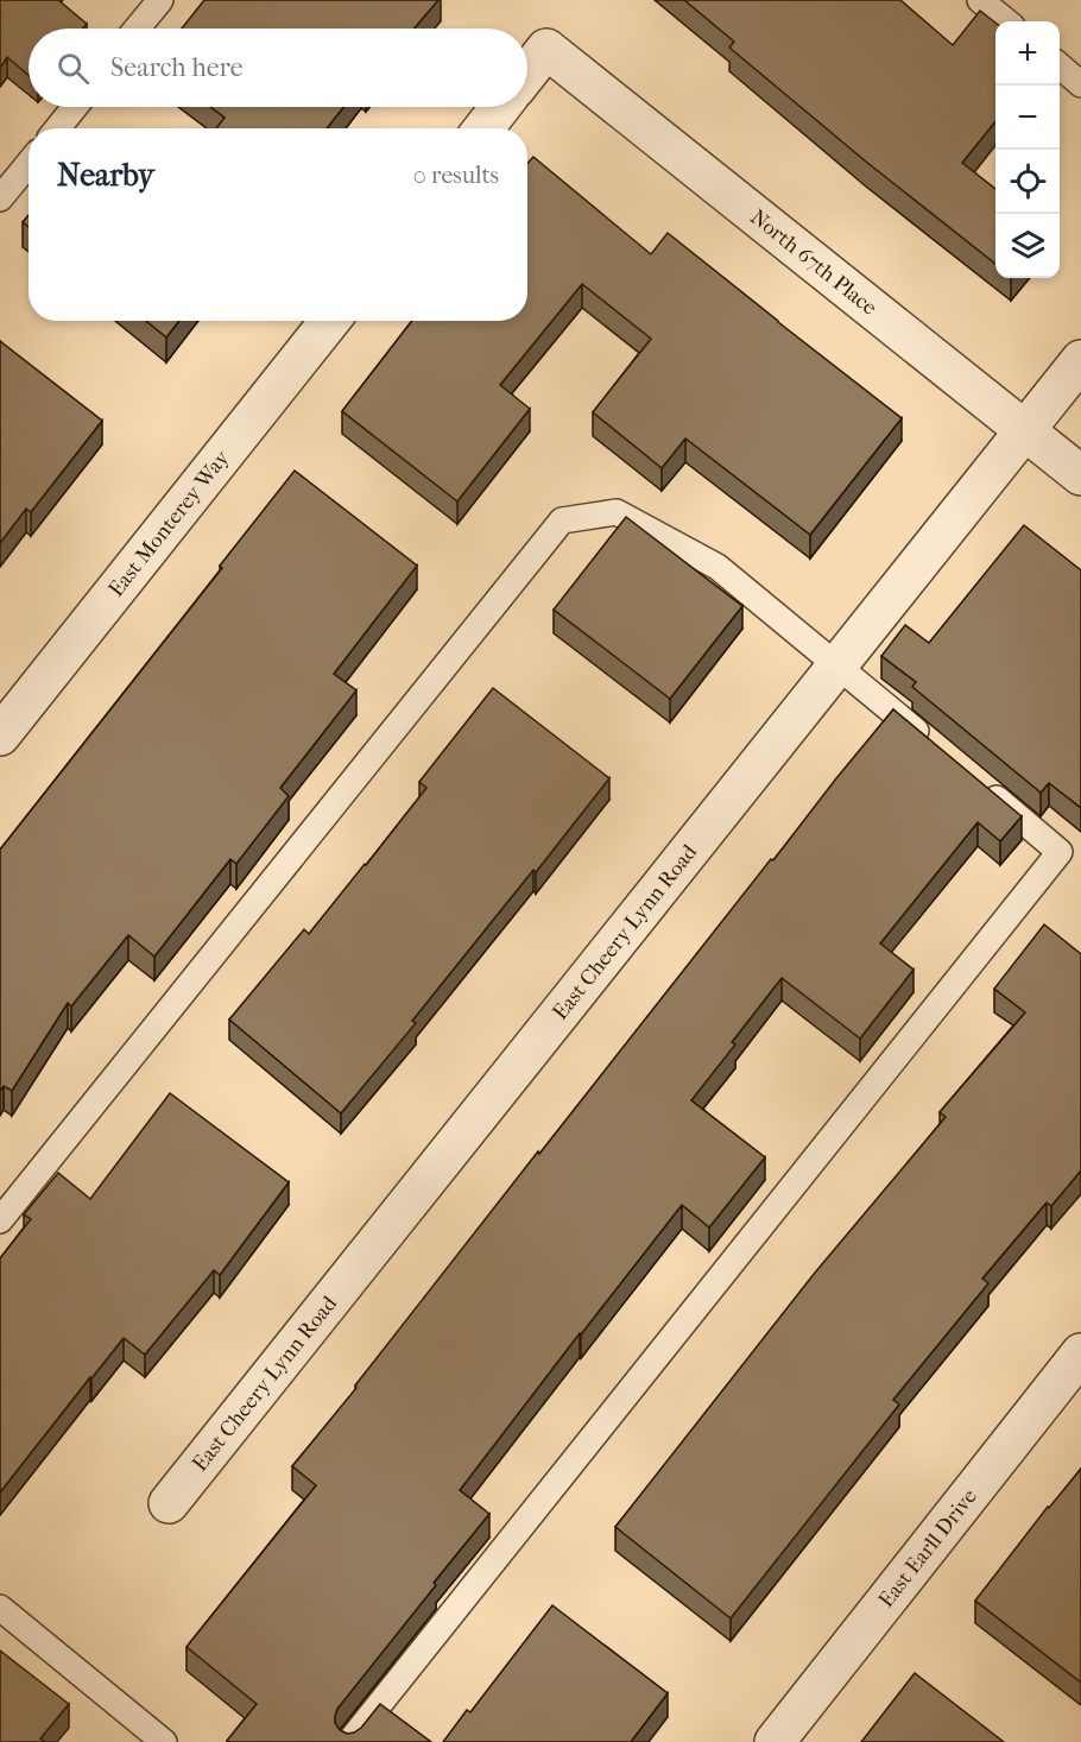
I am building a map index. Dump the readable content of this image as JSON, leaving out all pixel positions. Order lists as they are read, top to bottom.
{
  "streets": {
    "street": [
      "North 67th Place",
      "East Monterey Way",
      "East Cheery Lynn Road",
      "East Earll Drive"
    ]
  },
  "crossings": [
    ["North 67th Place", "East Cheery Lynn Road"]
  ],
  "page": {
    "map_buttons": ["+", "−"],
    "search": "Search here",
    "heading": ["Nearby", "0 results"]
  }
}
